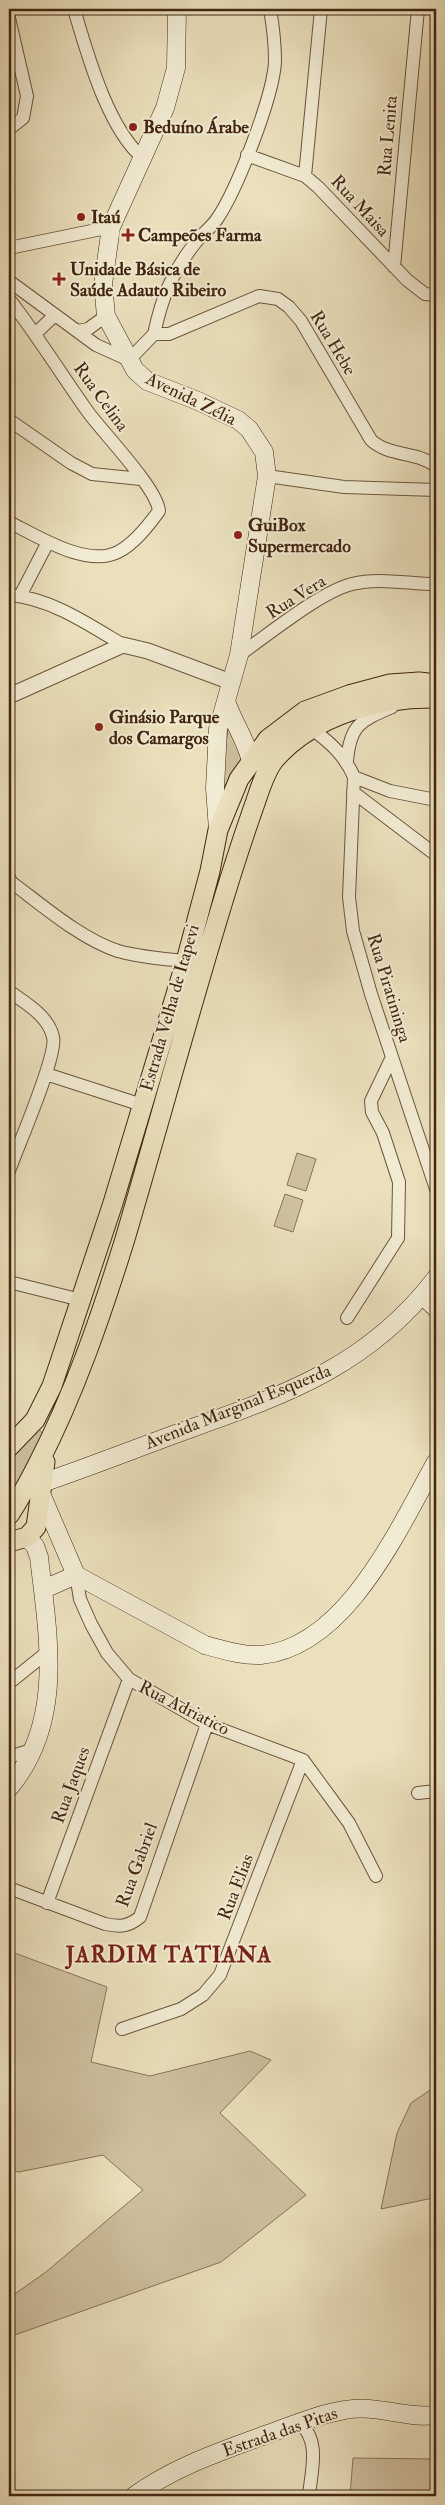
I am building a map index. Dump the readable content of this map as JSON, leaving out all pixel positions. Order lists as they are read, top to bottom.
{
  "streets": {
    "main road": [
      "Avenida Zélia",
      "Estrada Velha de Itapevi",
      "Avenida Marginal Esquerda",
      "Rua Adriatico",
      "Estrada das Pitas"
    ],
    "street": [
      "Rua Lenita",
      "Rua Maisa",
      "Rua Hebe",
      "Rua Celina",
      "Rua Vera",
      "Rua Piratininga",
      "Rua Jaques",
      "Rua Gabriel",
      "Rua Elias"
    ]
  },
  "crossings": [
    ["Rua Lenita", "Rua Maisa"],
    ["Avenida Zélia", "Rua Vera"],
    ["Avenida Zélia", "Estrada Velha de Itapevi"],
    ["Rua Piratininga", "Estrada Velha de Itapevi"],
    ["Avenida Marginal Esquerda", "Rua Adriatico"],
    ["Rua Adriatico", "Rua Jaques"],
    ["Rua Adriatico", "Rua Gabriel"],
    ["Rua Adriatico", "Rua Elias"],
    ["Rua Jaques", "Rua Gabriel"]
  ],
  "districts": ["JARDIM TATIANA"],
  "places": {
    "other": [
      "Beduíno Árabe",
      "Itaú",
      "GuiBox Supermercado",
      "Ginásio Parque dos Camargos"
    ],
    "health": ["Campeões Farma", "Unidade Básica de Saúde Adauto Ribeiro"]
  }
}
